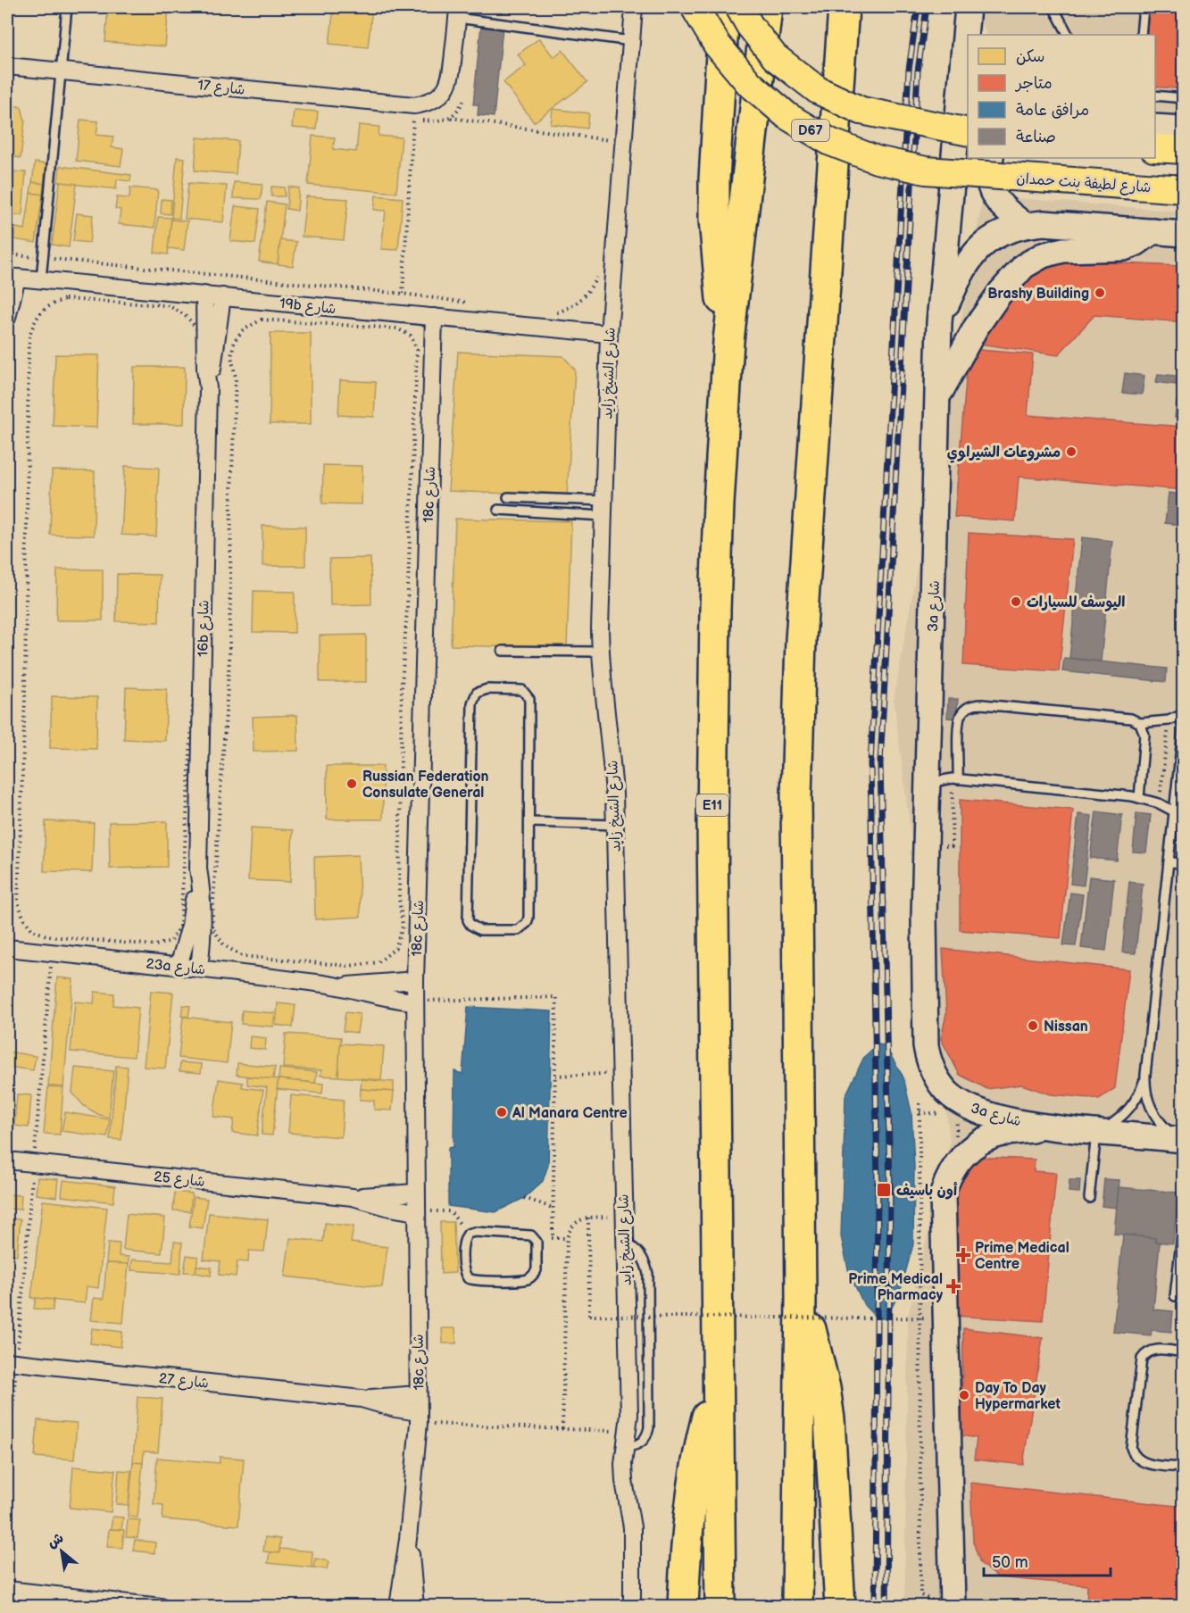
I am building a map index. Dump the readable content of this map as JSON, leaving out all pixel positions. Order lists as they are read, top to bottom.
{
  "streets": {
    "highway": ["E11"],
    "main road": ["D67", "شارع لطيفة بنت حمدان"],
    "street": [
      "شارع 17",
      "19b شارع",
      "شارع الشيخ زايد",
      "18c شارع",
      "3a شارع",
      "16b شارع",
      "23a شارع",
      "شارع 25",
      "شارع 27"
    ]
  },
  "crossings": [
    ["19b شارع", "شارع الشيخ زايد"],
    ["19b شارع", "18c شارع"],
    ["19b شارع", "16b شارع"],
    ["18c شارع", "23a شارع"],
    ["18c شارع", "شارع 25"],
    ["18c شارع", "شارع 27"],
    ["16b شارع", "23a شارع"]
  ],
  "places": {
    "other": [
      "Brashy Building",
      "مشروعات الشيراوي",
      "اليوسف للسيارات",
      "Russian Federation Consulate General",
      "Nissan",
      "Al Manara Centre",
      "Day To Day Hypermarket"
    ],
    "transit": ["أون باسيف"],
    "health": ["Prime Medical Centre", "Prime Medical Pharmacy"]
  },
  "legend": [
    "سكن",
    "متاجر",
    "مرافق عامة",
    "صناعة"
  ],
  "scale_bar": "50 m",
  "north": "top left"
}
